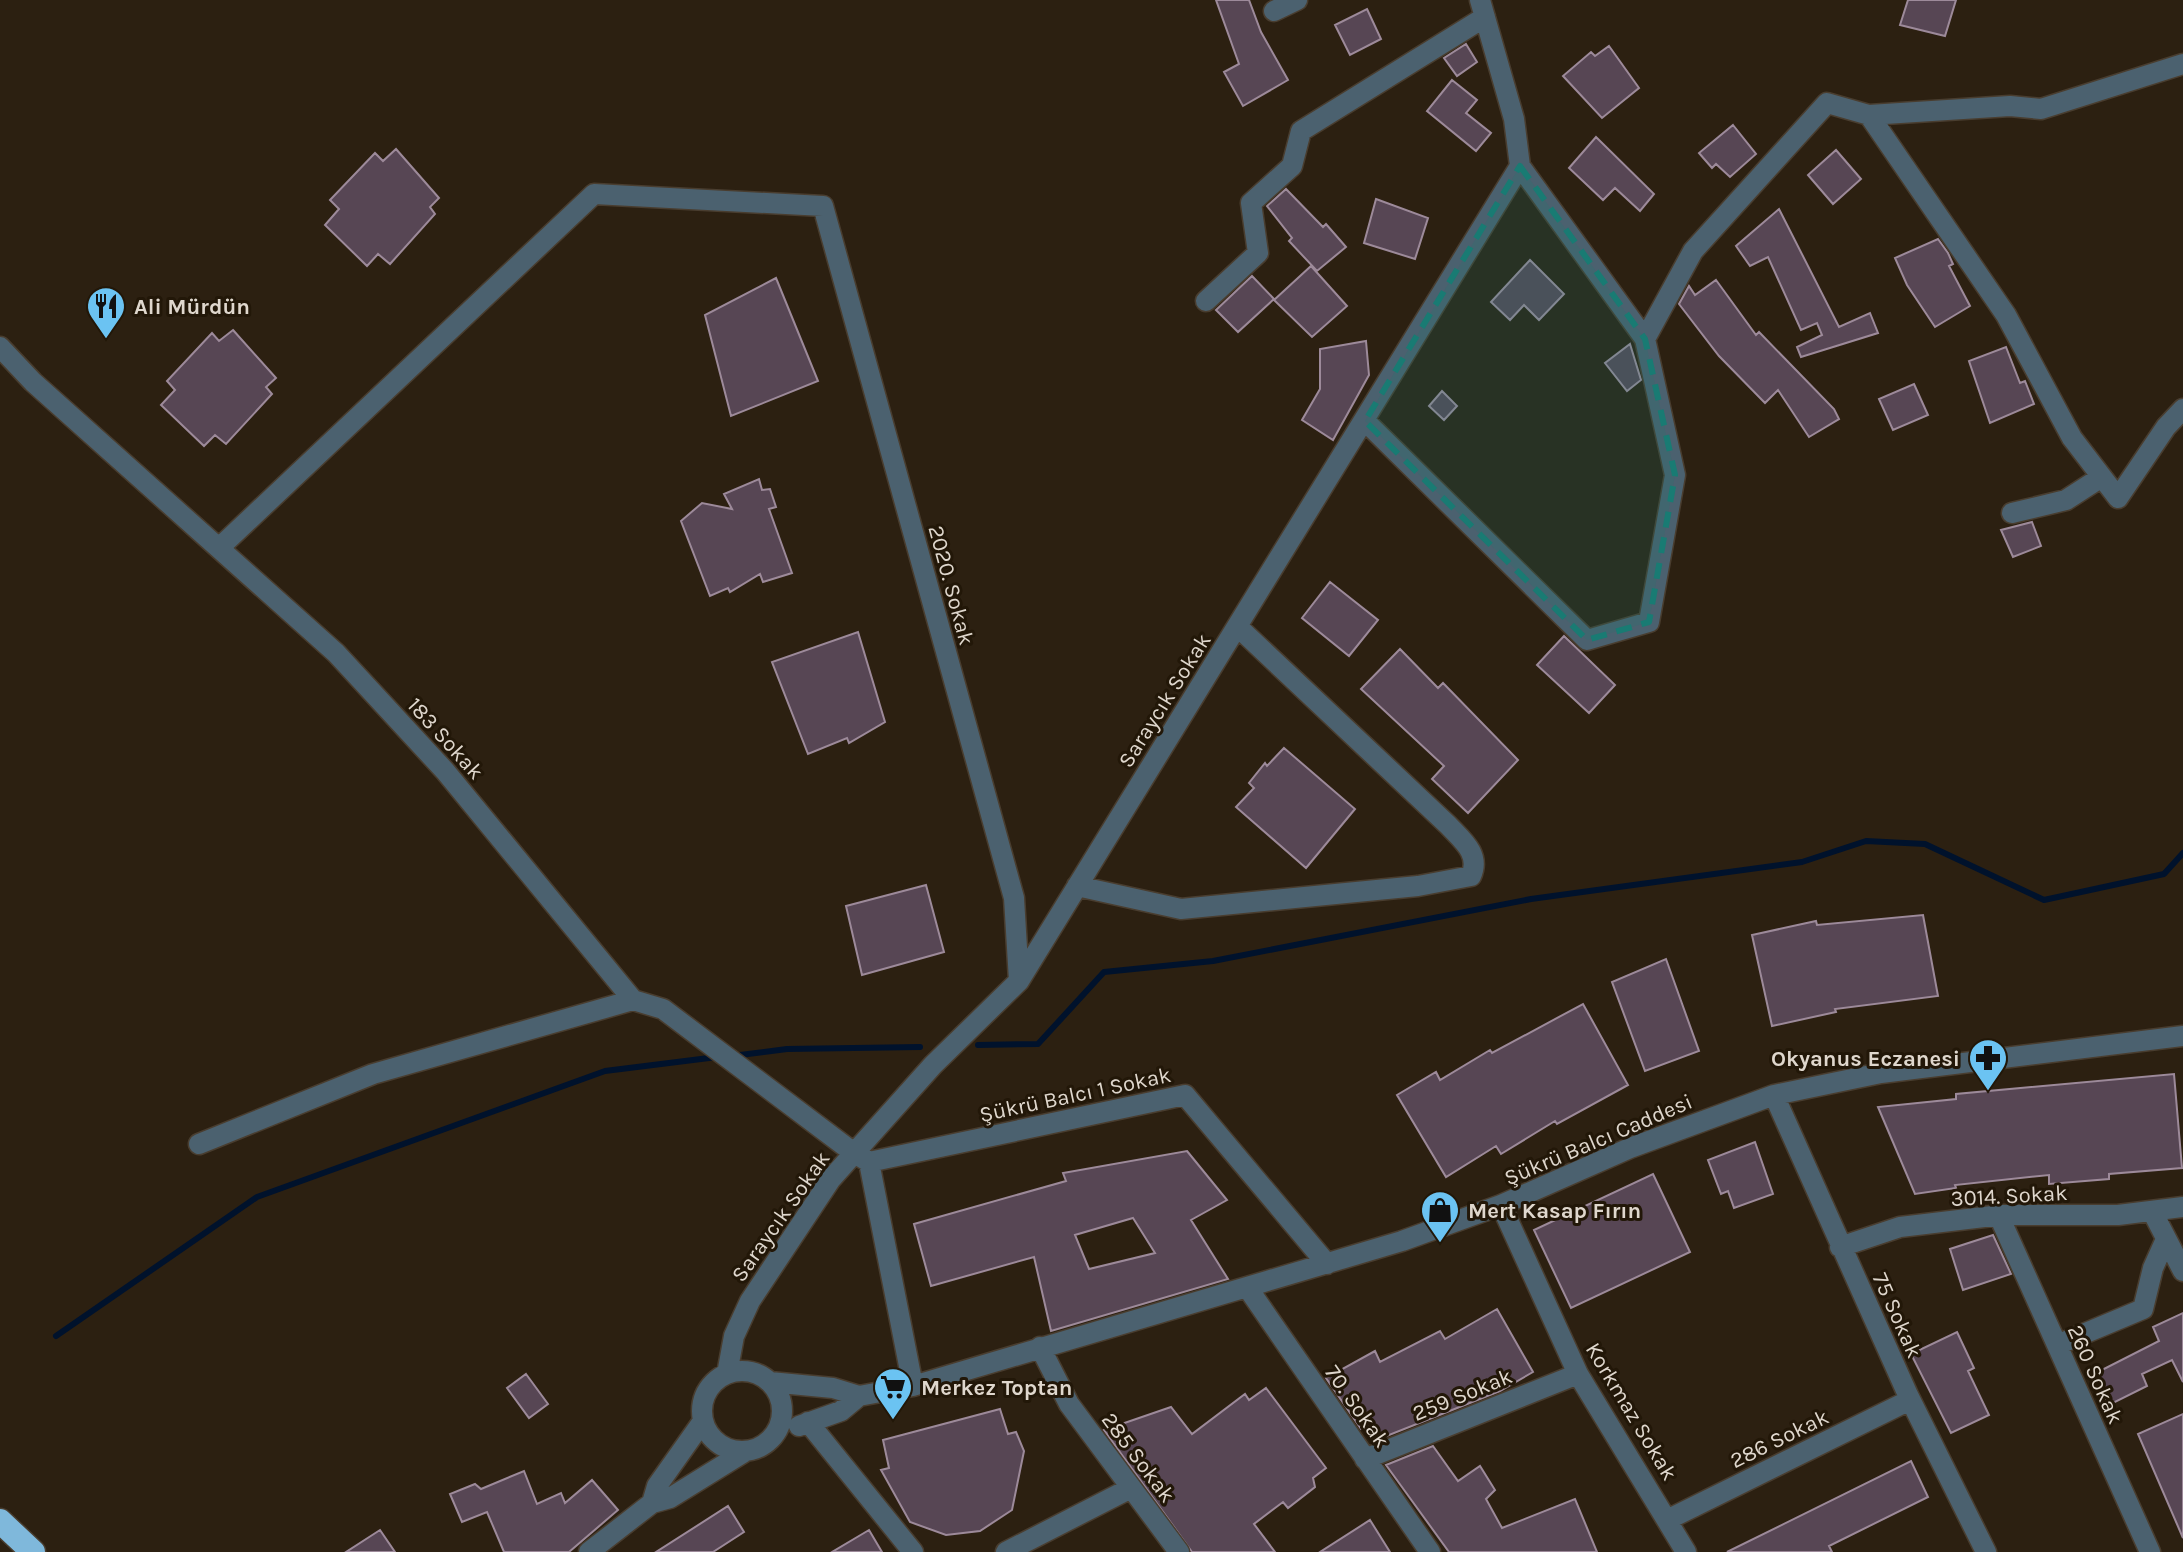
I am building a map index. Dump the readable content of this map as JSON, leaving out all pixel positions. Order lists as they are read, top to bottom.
{
  "streets": {
    "street": [
      "2020. Sokak",
      "Saraycık Sokak",
      "183 Sokak",
      "Şükrü Balcı 1 Sokak",
      "Şükrü Balcı Caddesi",
      "3014. Sokak",
      "75 Sokak",
      "260 Sokak",
      "259 Sokak",
      "70. Sokak",
      "Korkmaz Sokak",
      "286 Sokak",
      "285 Sokak"
    ]
  },
  "crossings": [
    ["2020. Sokak", "Saraycık Sokak"],
    ["2020. Sokak", "183 Sokak"],
    ["Saraycık Sokak", "183 Sokak"],
    ["Saraycık Sokak", "Şükrü Balcı 1 Sokak"],
    ["Saraycık Sokak", "Şükrü Balcı Caddesi"],
    ["183 Sokak", "Şükrü Balcı 1 Sokak"],
    ["Şükrü Balcı 1 Sokak", "Şükrü Balcı Caddesi"],
    ["Şükrü Balcı Caddesi", "75 Sokak"],
    ["Şükrü Balcı Caddesi", "70. Sokak"],
    ["Şükrü Balcı Caddesi", "Korkmaz Sokak"],
    ["Şükrü Balcı Caddesi", "285 Sokak"],
    ["3014. Sokak", "75 Sokak"],
    ["3014. Sokak", "260 Sokak"],
    ["75 Sokak", "286 Sokak"],
    ["259 Sokak", "70. Sokak"],
    ["259 Sokak", "Korkmaz Sokak"],
    ["Korkmaz Sokak", "286 Sokak"]
  ],
  "places": {
    "restaurant": ["Ali Mürdün"],
    "pharmacy": ["Okyanus Eczanesi"],
    "shop": ["Mert Kasap Fırın"],
    "supermarket": ["Merkez Toptan"]
  }
}
